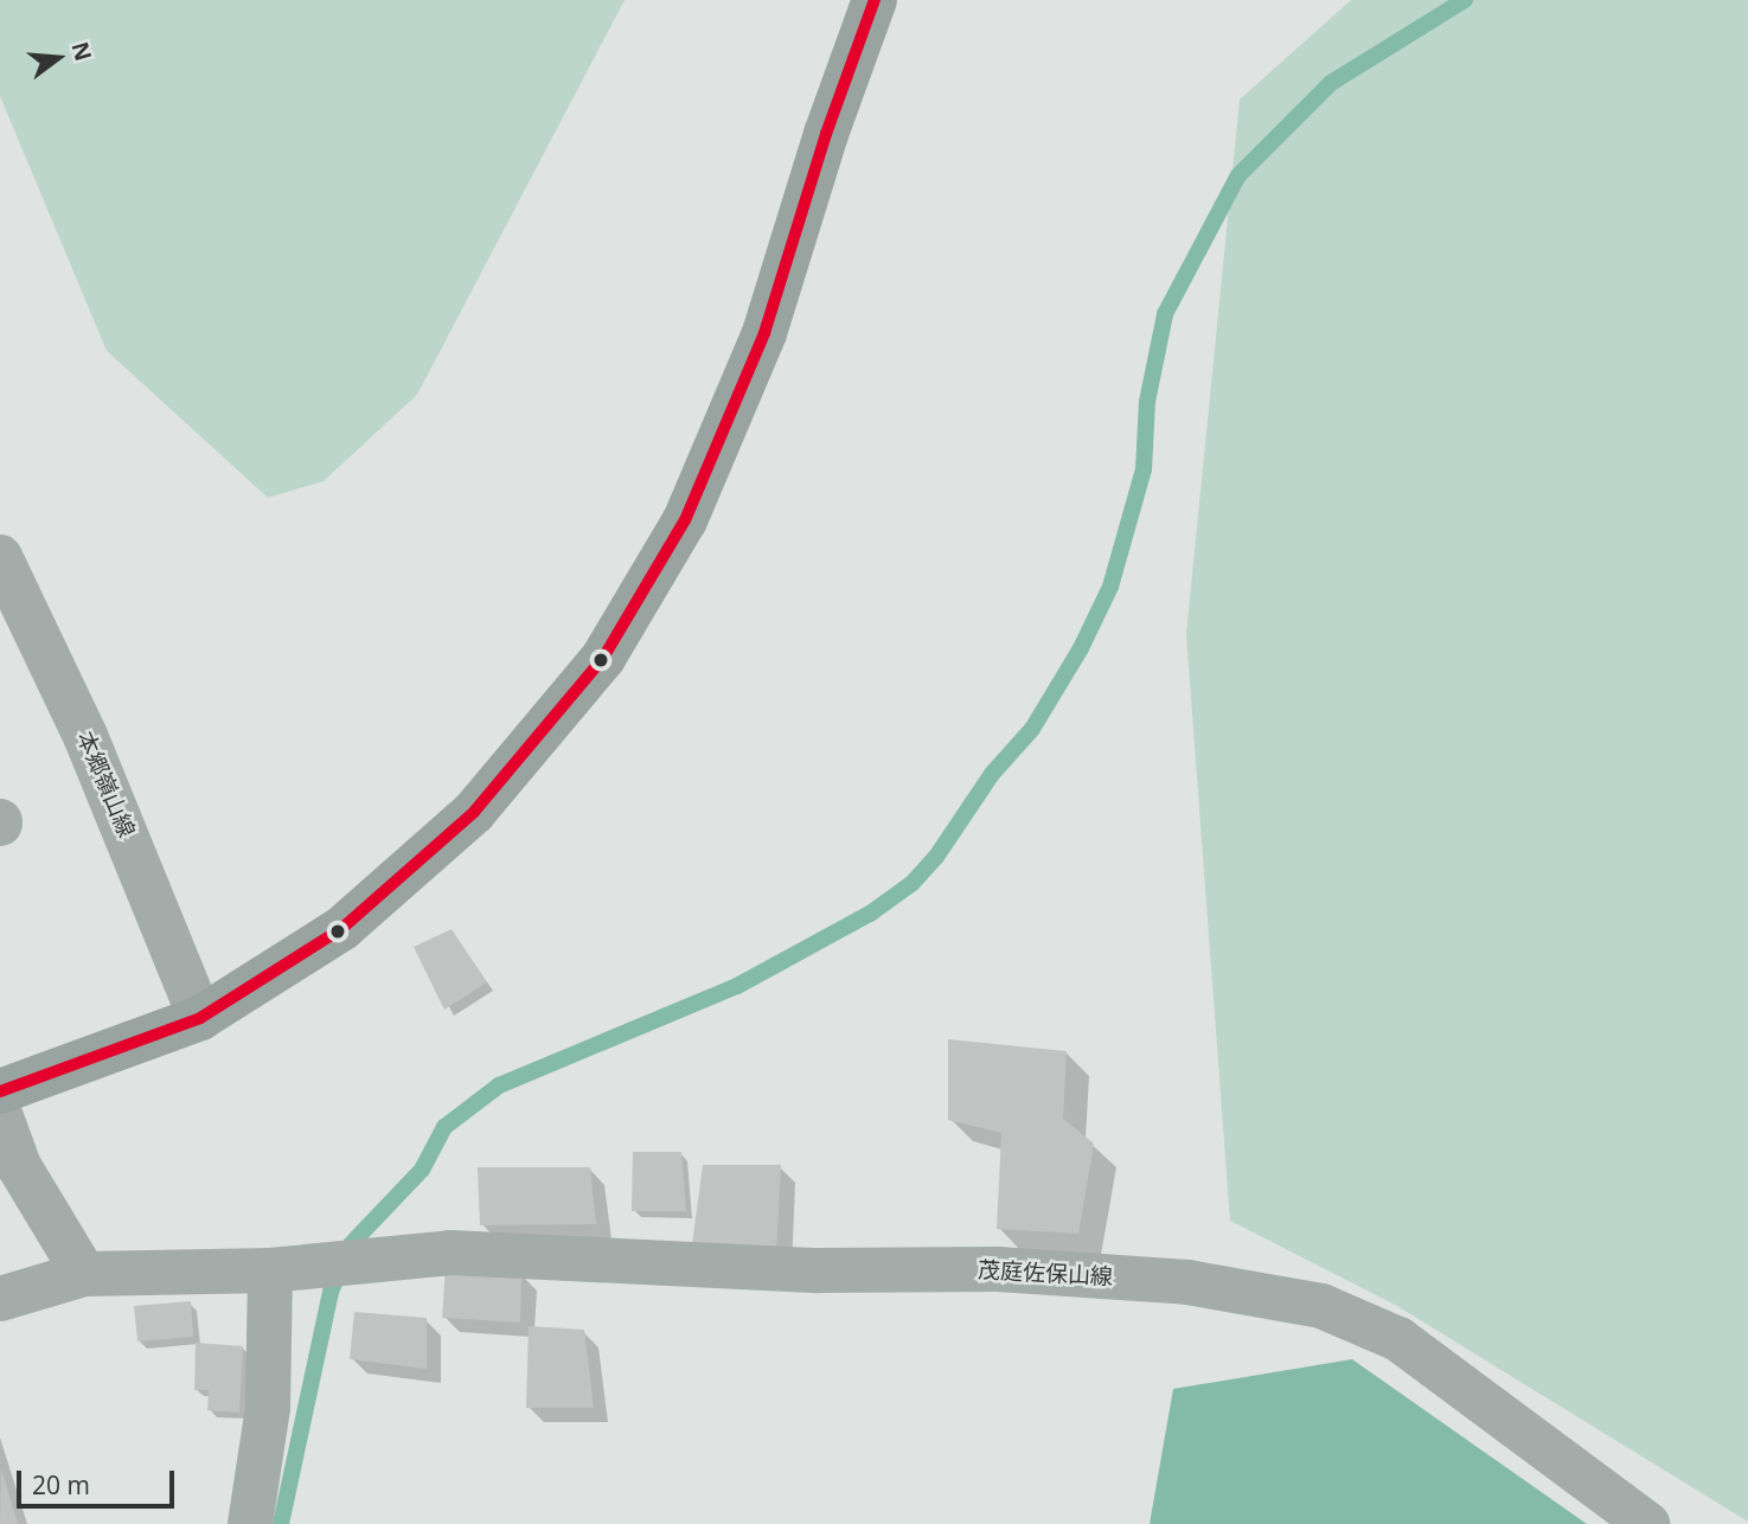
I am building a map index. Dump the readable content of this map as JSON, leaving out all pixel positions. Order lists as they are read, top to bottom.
{
  "streets": {
    "street": ["本郷嶺山線", "茂庭佐保山線"]
  },
  "scale_bar": "20 m",
  "north": "right"
}
